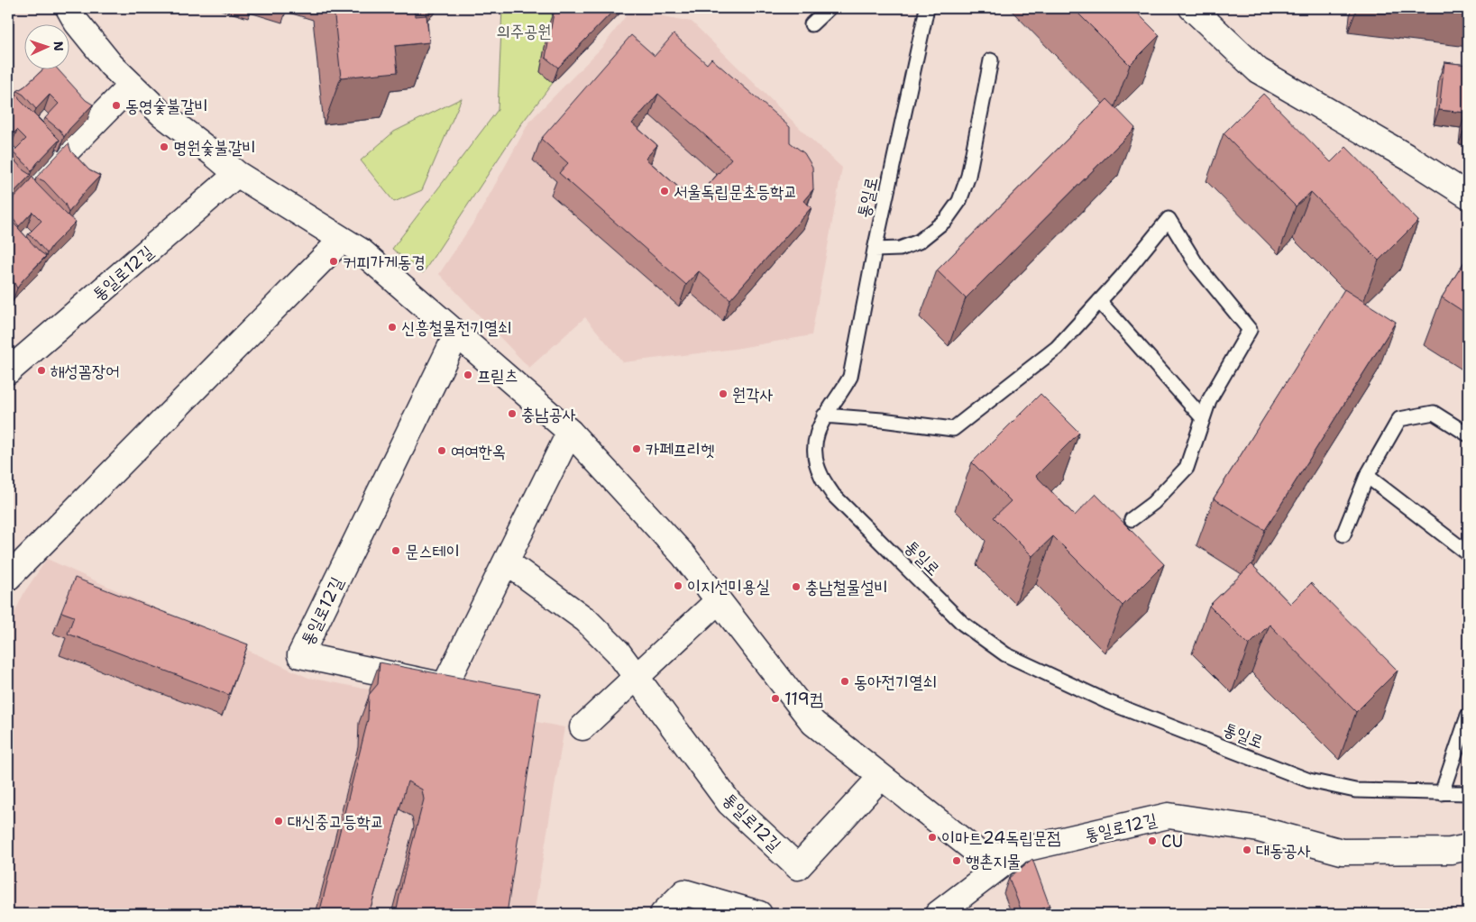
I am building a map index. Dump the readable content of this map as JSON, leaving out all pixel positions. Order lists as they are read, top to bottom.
{
  "streets": {
    "street": ["통일로12길"],
    "lane": ["통일로"]
  },
  "parks": ["의주공원"],
  "places": [
    "동영숯불갈비",
    "명원숯불갈비",
    "서울독립문초등학교",
    "커피가게동경",
    "신흥철물전기열쇠",
    "해성꼼장어",
    "프릳츠",
    "원각사",
    "충남공사",
    "카페프리헷",
    "여여한옥",
    "문스테이",
    "이지선미용실",
    "충남철물설비",
    "동아전기열쇠",
    "119컴",
    "대신중고등학교",
    "이마트24독립문점",
    "CU",
    "대동공사",
    "행촌지물"
  ],
  "north": "right"
}
